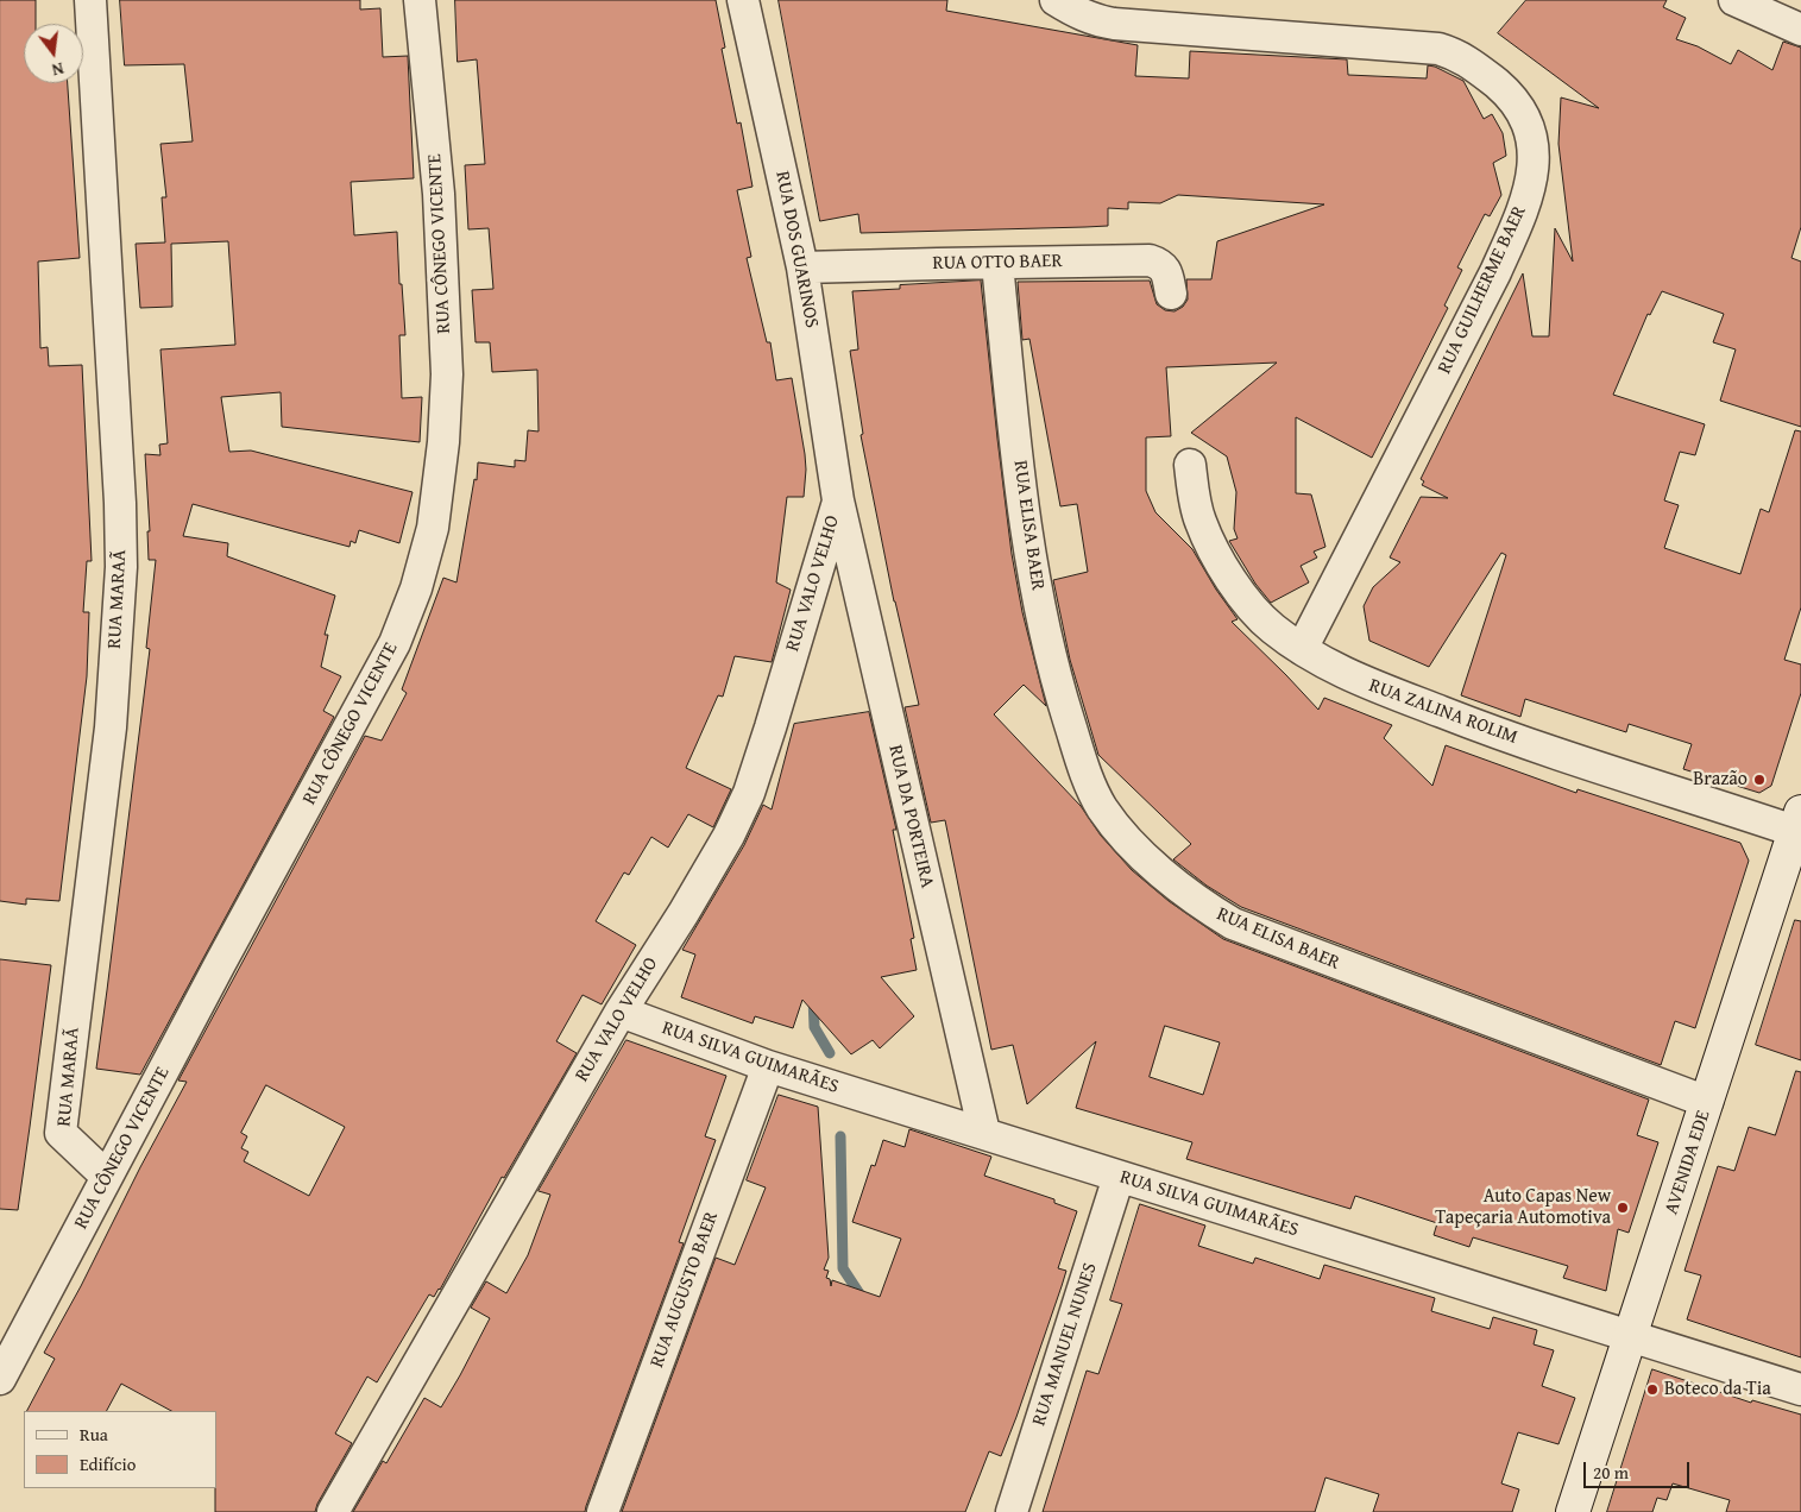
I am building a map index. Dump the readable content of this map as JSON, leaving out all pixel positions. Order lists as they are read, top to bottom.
{
  "streets": {
    "main road": ["AVENIDA EDE"],
    "street": [
      "RUA CÔNEGO VICENTE",
      "RUA DOS GUARINOS",
      "RUA OTTO BAER",
      "RUA GUILHERME BAER",
      "RUA ELISA BAER",
      "RUA VALO VELHO",
      "RUA MARAÃ",
      "RUA ZALINA ROLIM",
      "RUA DA PORTEIRA",
      "RUA SILVA GUIMARÃES",
      "RUA AUGUSTO BAER",
      "RUA MANUEL NUNES"
    ]
  },
  "crossings": [
    ["RUA CÔNEGO VICENTE", "RUA MARAÃ"],
    ["RUA DOS GUARINOS", "RUA OTTO BAER"],
    ["RUA DOS GUARINOS", "RUA VALO VELHO"],
    ["RUA DOS GUARINOS", "RUA DA PORTEIRA"],
    ["RUA OTTO BAER", "RUA ELISA BAER"],
    ["RUA GUILHERME BAER", "RUA ZALINA ROLIM"],
    ["RUA ELISA BAER", "AVENIDA EDE"],
    ["RUA VALO VELHO", "RUA DA PORTEIRA"],
    ["RUA VALO VELHO", "RUA SILVA GUIMARÃES"],
    ["RUA ZALINA ROLIM", "AVENIDA EDE"],
    ["RUA DA PORTEIRA", "RUA SILVA GUIMARÃES"],
    ["RUA SILVA GUIMARÃES", "AVENIDA EDE"],
    ["RUA SILVA GUIMARÃES", "RUA AUGUSTO BAER"],
    ["RUA SILVA GUIMARÃES", "RUA MANUEL NUNES"]
  ],
  "places": ["Brazão", "Auto Capas New Tapeçaria Automotiva", "Boteco da Tia"],
  "legend": ["Rua", "Edifício"],
  "scale_bar": "20 m",
  "north": "bottom"
}
